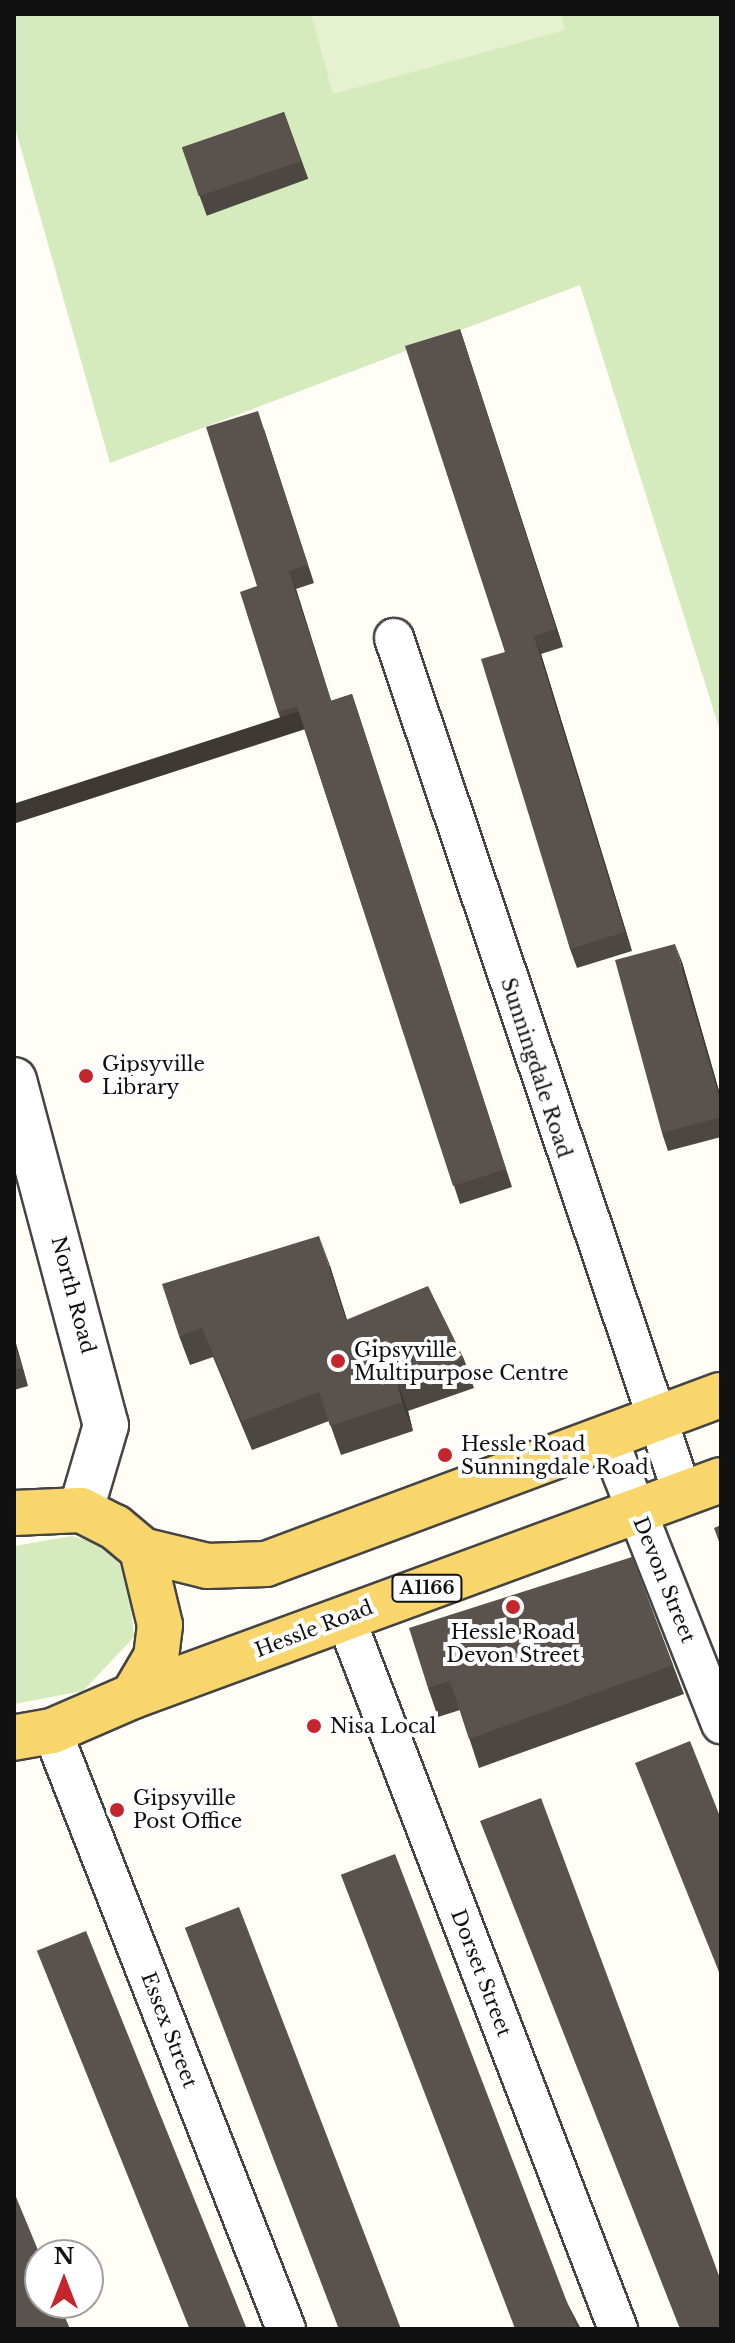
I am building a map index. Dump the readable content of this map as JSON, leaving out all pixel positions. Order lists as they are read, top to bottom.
{
  "streets": {
    "main road": ["A1166", "Hessle Road"],
    "street": [
      "Sunningdale Road",
      "North Road",
      "Devon Street",
      "Dorset Street",
      "Essex Street"
    ]
  },
  "crossings": [
    ["Sunningdale Road", "Hessle Road"],
    ["Devon Street", "Hessle Road"],
    ["Hessle Road", "Dorset Street"],
    ["Hessle Road", "Essex Street"]
  ],
  "places": [
    "Gipsyville Library",
    "Gipsyville Multipurpose Centre",
    "Hessle Road Sunningdale Road",
    "Hessle Road Devon Street",
    "Nisa Local",
    "Gipsyville Post Office"
  ],
  "north": "top"
}
